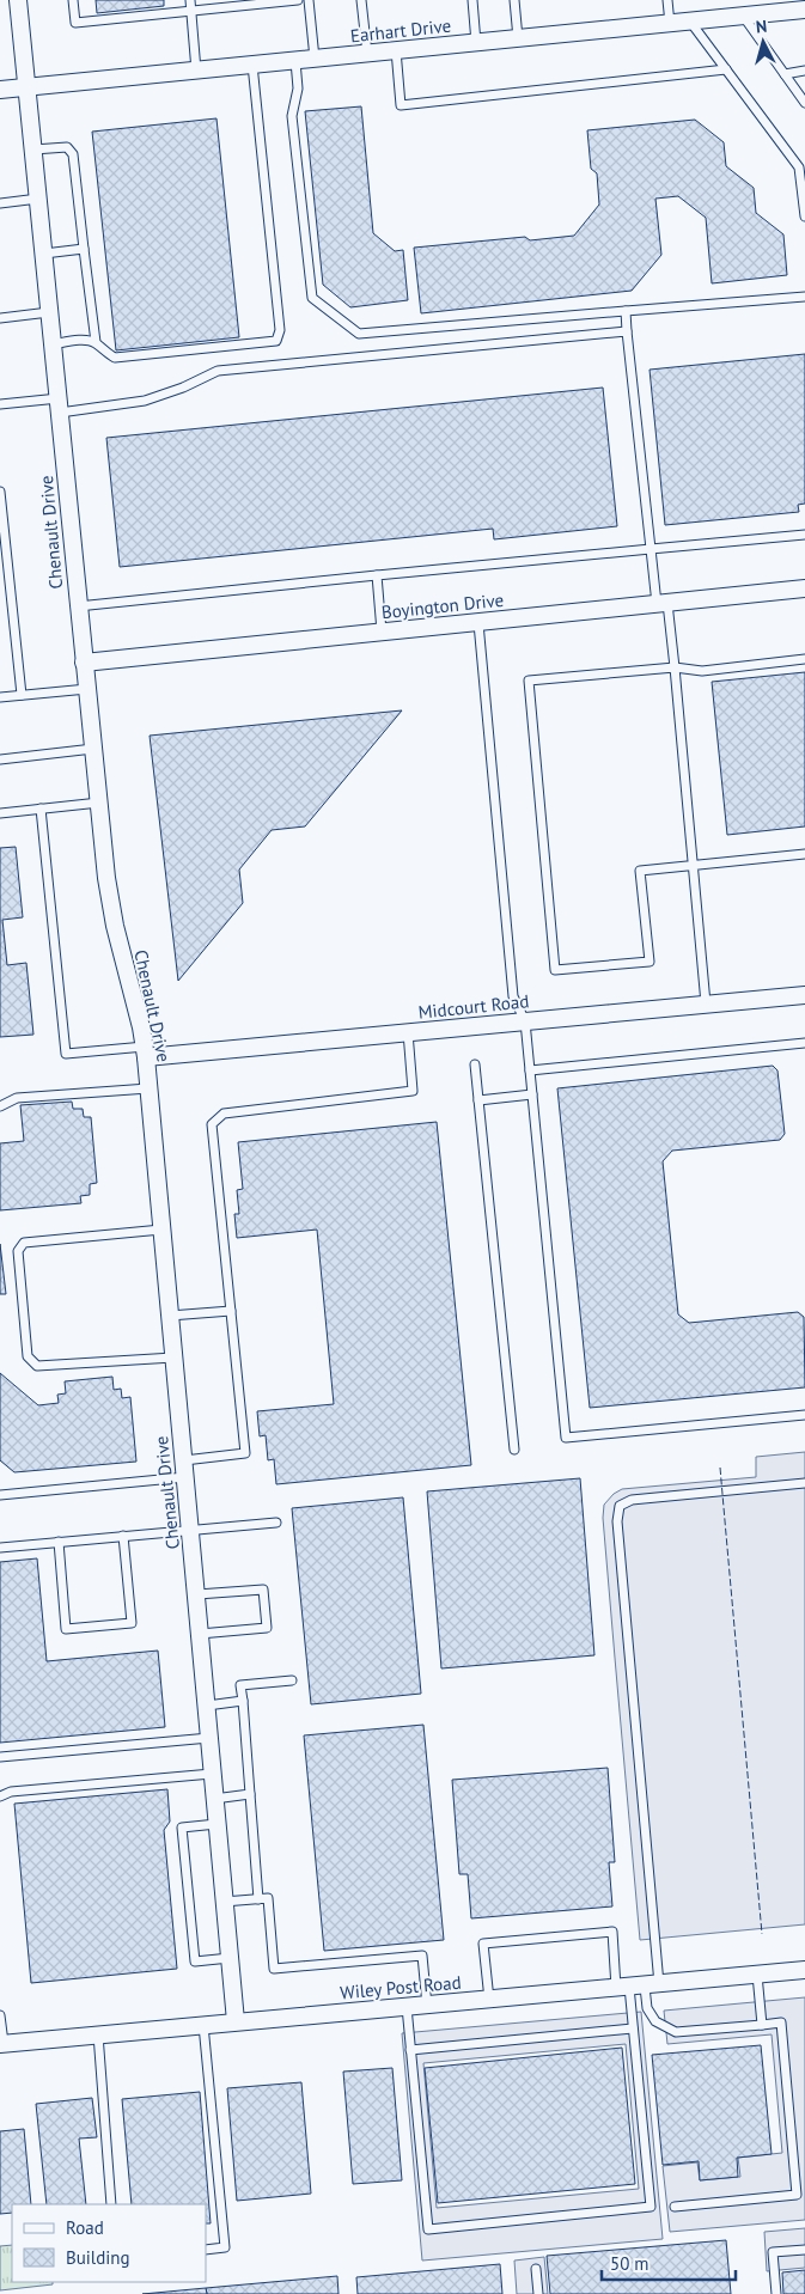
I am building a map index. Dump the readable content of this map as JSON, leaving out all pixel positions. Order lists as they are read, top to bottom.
{
  "streets": {
    "street": [
      "Earhart Drive",
      "Chenault Drive",
      "Boyington Drive",
      "Midcourt Road",
      "Wiley Post Road"
    ]
  },
  "crossings": [
    ["Earhart Drive", "Chenault Drive"],
    ["Chenault Drive", "Boyington Drive"],
    ["Chenault Drive", "Midcourt Road"],
    ["Chenault Drive", "Wiley Post Road"]
  ],
  "legend": ["Road", "Building"],
  "scale_bar": "50 m",
  "north": "top"
}
